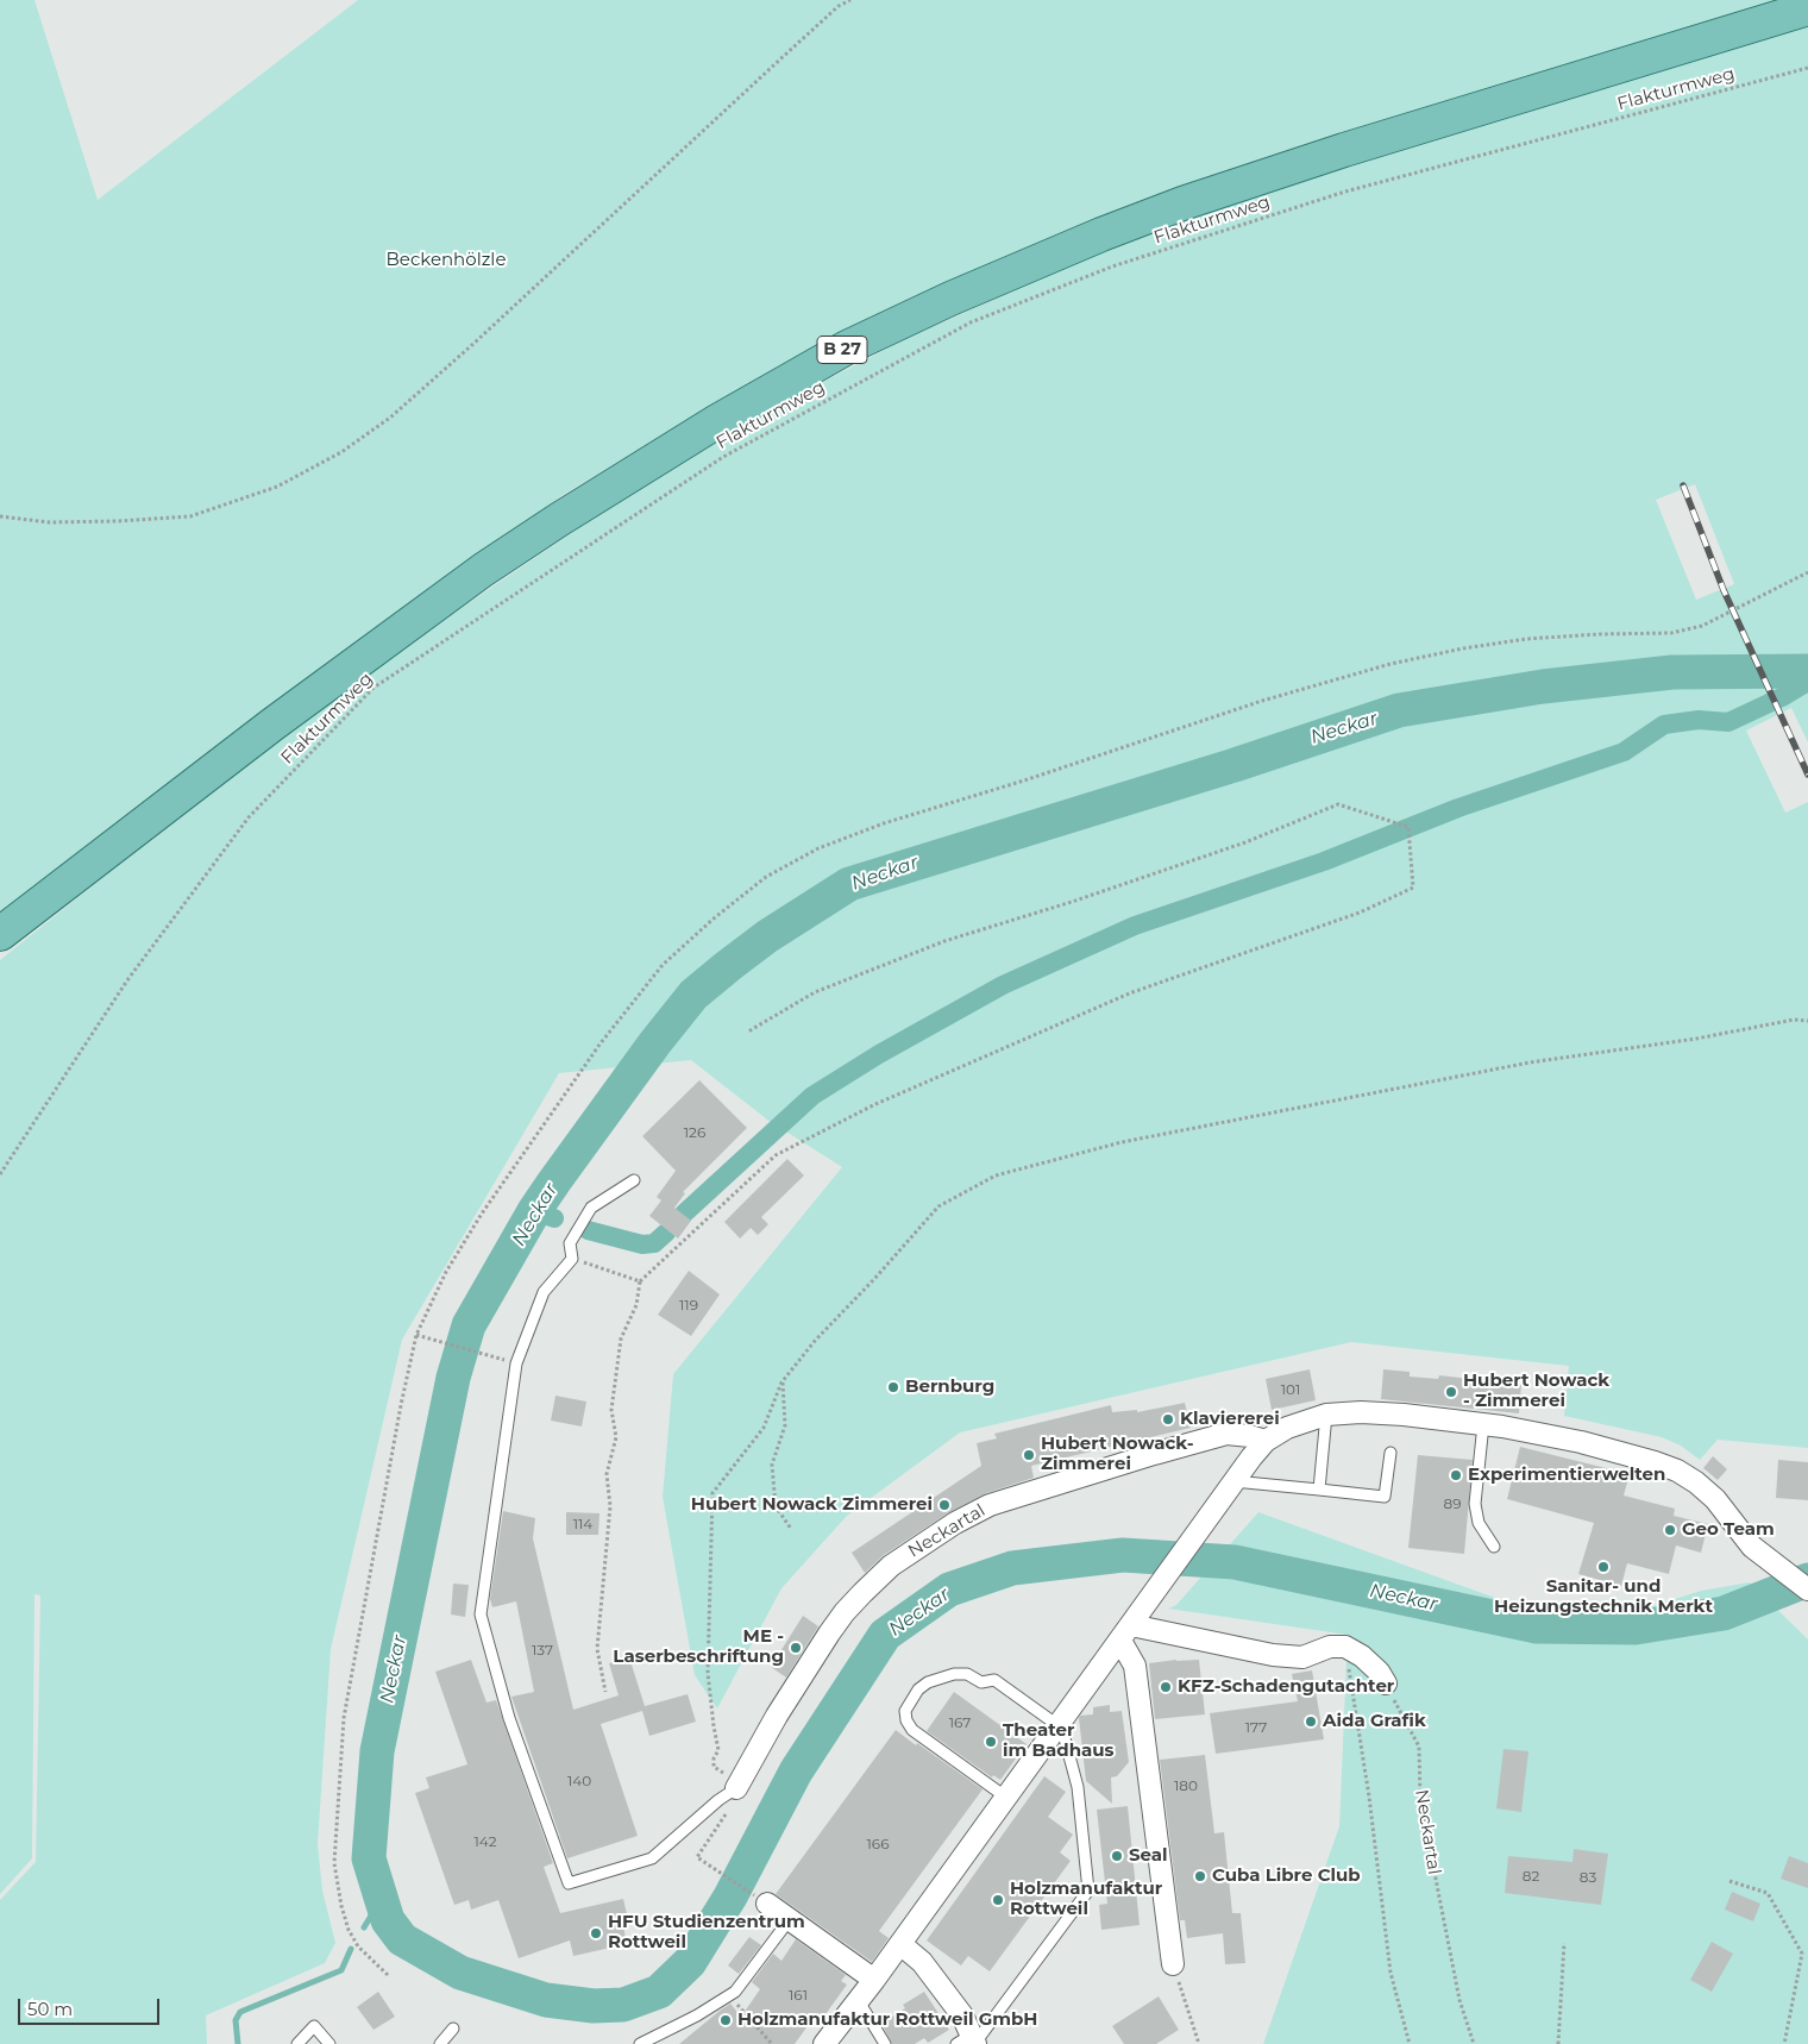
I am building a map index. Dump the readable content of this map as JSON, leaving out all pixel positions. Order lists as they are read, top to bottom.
{
  "streets": {
    "main road": ["B 27"],
    "street": ["Neckartal"],
    "path": ["Flakturmweg"]
  },
  "water": ["Neckar"],
  "parks": ["Beckenhölzle"],
  "places": [
    "Bernburg",
    "Hubert Nowack - Zimmerei",
    "Klaviererei",
    "Hubert Nowack- Zimmerei",
    "Experimentierwelten",
    "Hubert Nowack Zimmerei",
    "Geo Team",
    "Sanitar- und Heizungstechnik Merkt",
    "ME - Laserbeschriftung",
    "KFZ-Schadengutachter",
    "Aida Grafik",
    "Theater im Badhaus",
    "Seal",
    "Cuba Libre Club",
    "Holzmanufaktur Rottweil",
    "HFU Studienzentrum Rottweil",
    "Holzmanufaktur Rottweil GmbH"
  ],
  "house_numbers": [
    "126",
    "119",
    "101",
    "89",
    "114",
    "137",
    "167",
    "177",
    "140",
    "180",
    "142",
    "166",
    "82",
    "83",
    "161"
  ],
  "scale_bar": "50 m"
}
